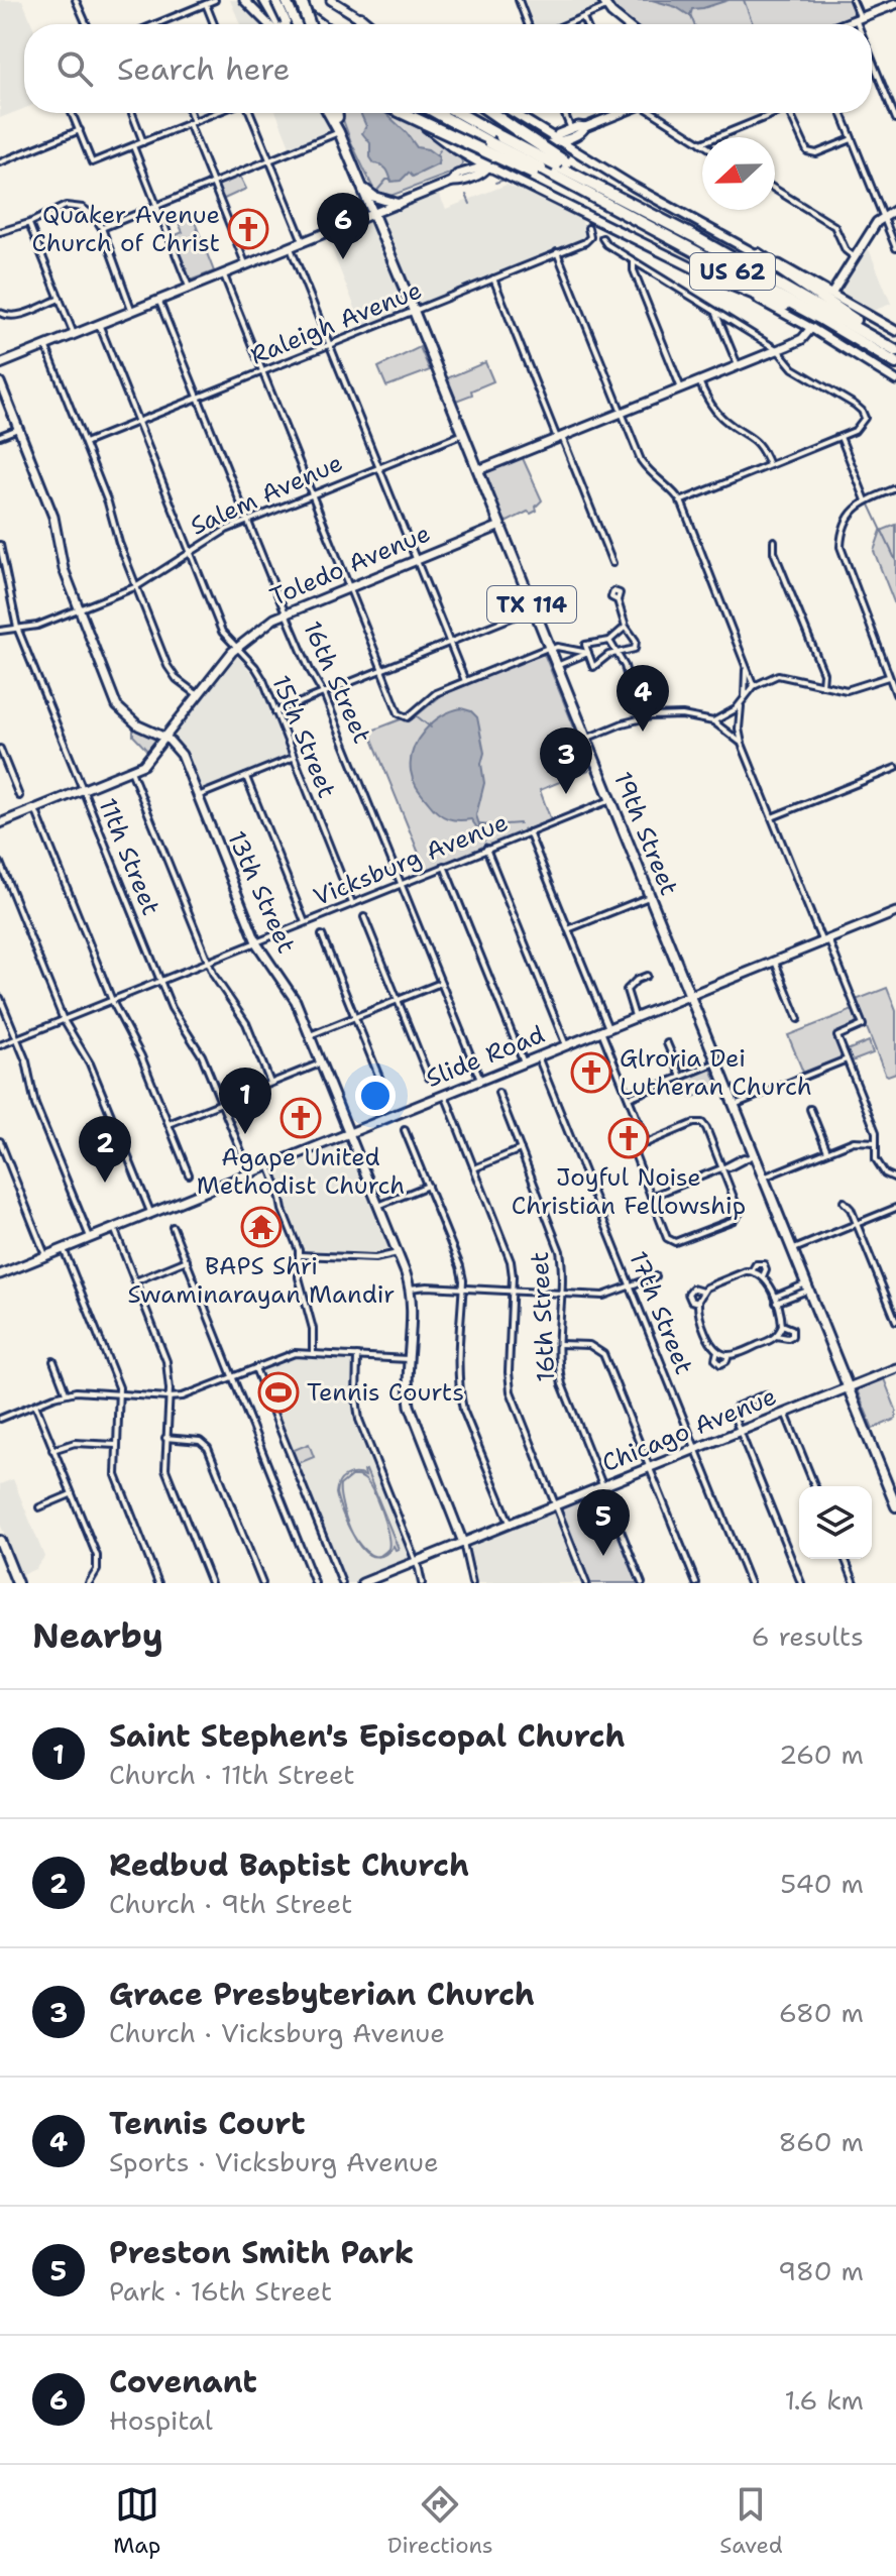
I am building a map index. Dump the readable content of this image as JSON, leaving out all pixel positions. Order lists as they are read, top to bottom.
{
  "streets": {
    "highway": ["US 62"],
    "main road": [
      "Toledo Avenue",
      "TX 114",
      "19th Street",
      "13th Street",
      "Slide Road",
      "Chicago Avenue"
    ],
    "street": [
      "Raleigh Avenue",
      "Salem Avenue",
      "16th Street",
      "15th Street",
      "11th Street",
      "Vicksburg Avenue",
      "17th Street"
    ]
  },
  "crossings": [
    ["Raleigh Avenue", "16th Street"],
    ["Raleigh Avenue", "15th Street"],
    ["Raleigh Avenue", "19th Street"],
    ["Salem Avenue", "16th Street"],
    ["Salem Avenue", "15th Street"],
    ["Salem Avenue", "19th Street"],
    ["Salem Avenue", "11th Street"],
    ["Salem Avenue", "13th Street"],
    ["Toledo Avenue", "16th Street"],
    ["Toledo Avenue", "15th Street"],
    ["Toledo Avenue", "19th Street"],
    ["Toledo Avenue", "11th Street"],
    ["Toledo Avenue", "13th Street"],
    ["16th Street", "Vicksburg Avenue"],
    ["16th Street", "Slide Road"],
    ["16th Street", "Chicago Avenue"],
    ["15th Street", "Vicksburg Avenue"],
    ["19th Street", "Vicksburg Avenue"],
    ["19th Street", "Slide Road"],
    ["19th Street", "Chicago Avenue"],
    ["11th Street", "Vicksburg Avenue"],
    ["11th Street", "Slide Road"],
    ["Vicksburg Avenue", "13th Street"],
    ["13th Street", "Slide Road"],
    ["13th Street", "Chicago Avenue"],
    ["Slide Road", "17th Street"],
    ["17th Street", "Chicago Avenue"]
  ],
  "places": {
    "church": [
      "Quaker Avenue Church of Christ",
      "Glroria Dei Lutheran Church",
      "Agape United Methodist Church",
      "Joyful Noise Christian Fellowship"
    ],
    "temple": ["BAPS Shri Swaminarayan Mandir"],
    "sports": ["Tennis Courts"]
  },
  "north": "left",
  "page": {
    "search": "Search here",
    "pins": [
      "6",
      "4",
      "3",
      "1",
      "2",
      "5"
    ],
    "heading": ["Nearby", "6 results"],
    "list": [
      {
        "mark": "1",
        "name": "Saint Stephen's Episcopal Church",
        "note": "Church · 11th Street",
        "value": "260 m"
      },
      {
        "mark": "2",
        "name": "Redbud Baptist Church",
        "note": "Church · 9th Street",
        "value": "540 m"
      },
      {
        "mark": "3",
        "name": "Grace Presbyterian Church",
        "note": "Church · Vicksburg Avenue",
        "value": "680 m"
      },
      {
        "mark": "4",
        "name": "Tennis Court",
        "note": "Sports · Vicksburg Avenue",
        "value": "860 m"
      },
      {
        "mark": "5",
        "name": "Preston Smith Park",
        "note": "Park · 16th Street",
        "value": "980 m"
      },
      {
        "mark": "6",
        "name": "Covenant",
        "note": "Hospital",
        "value": "1.6 km"
      }
    ],
    "nav": ["Map", "Directions", "Saved"]
  }
}
